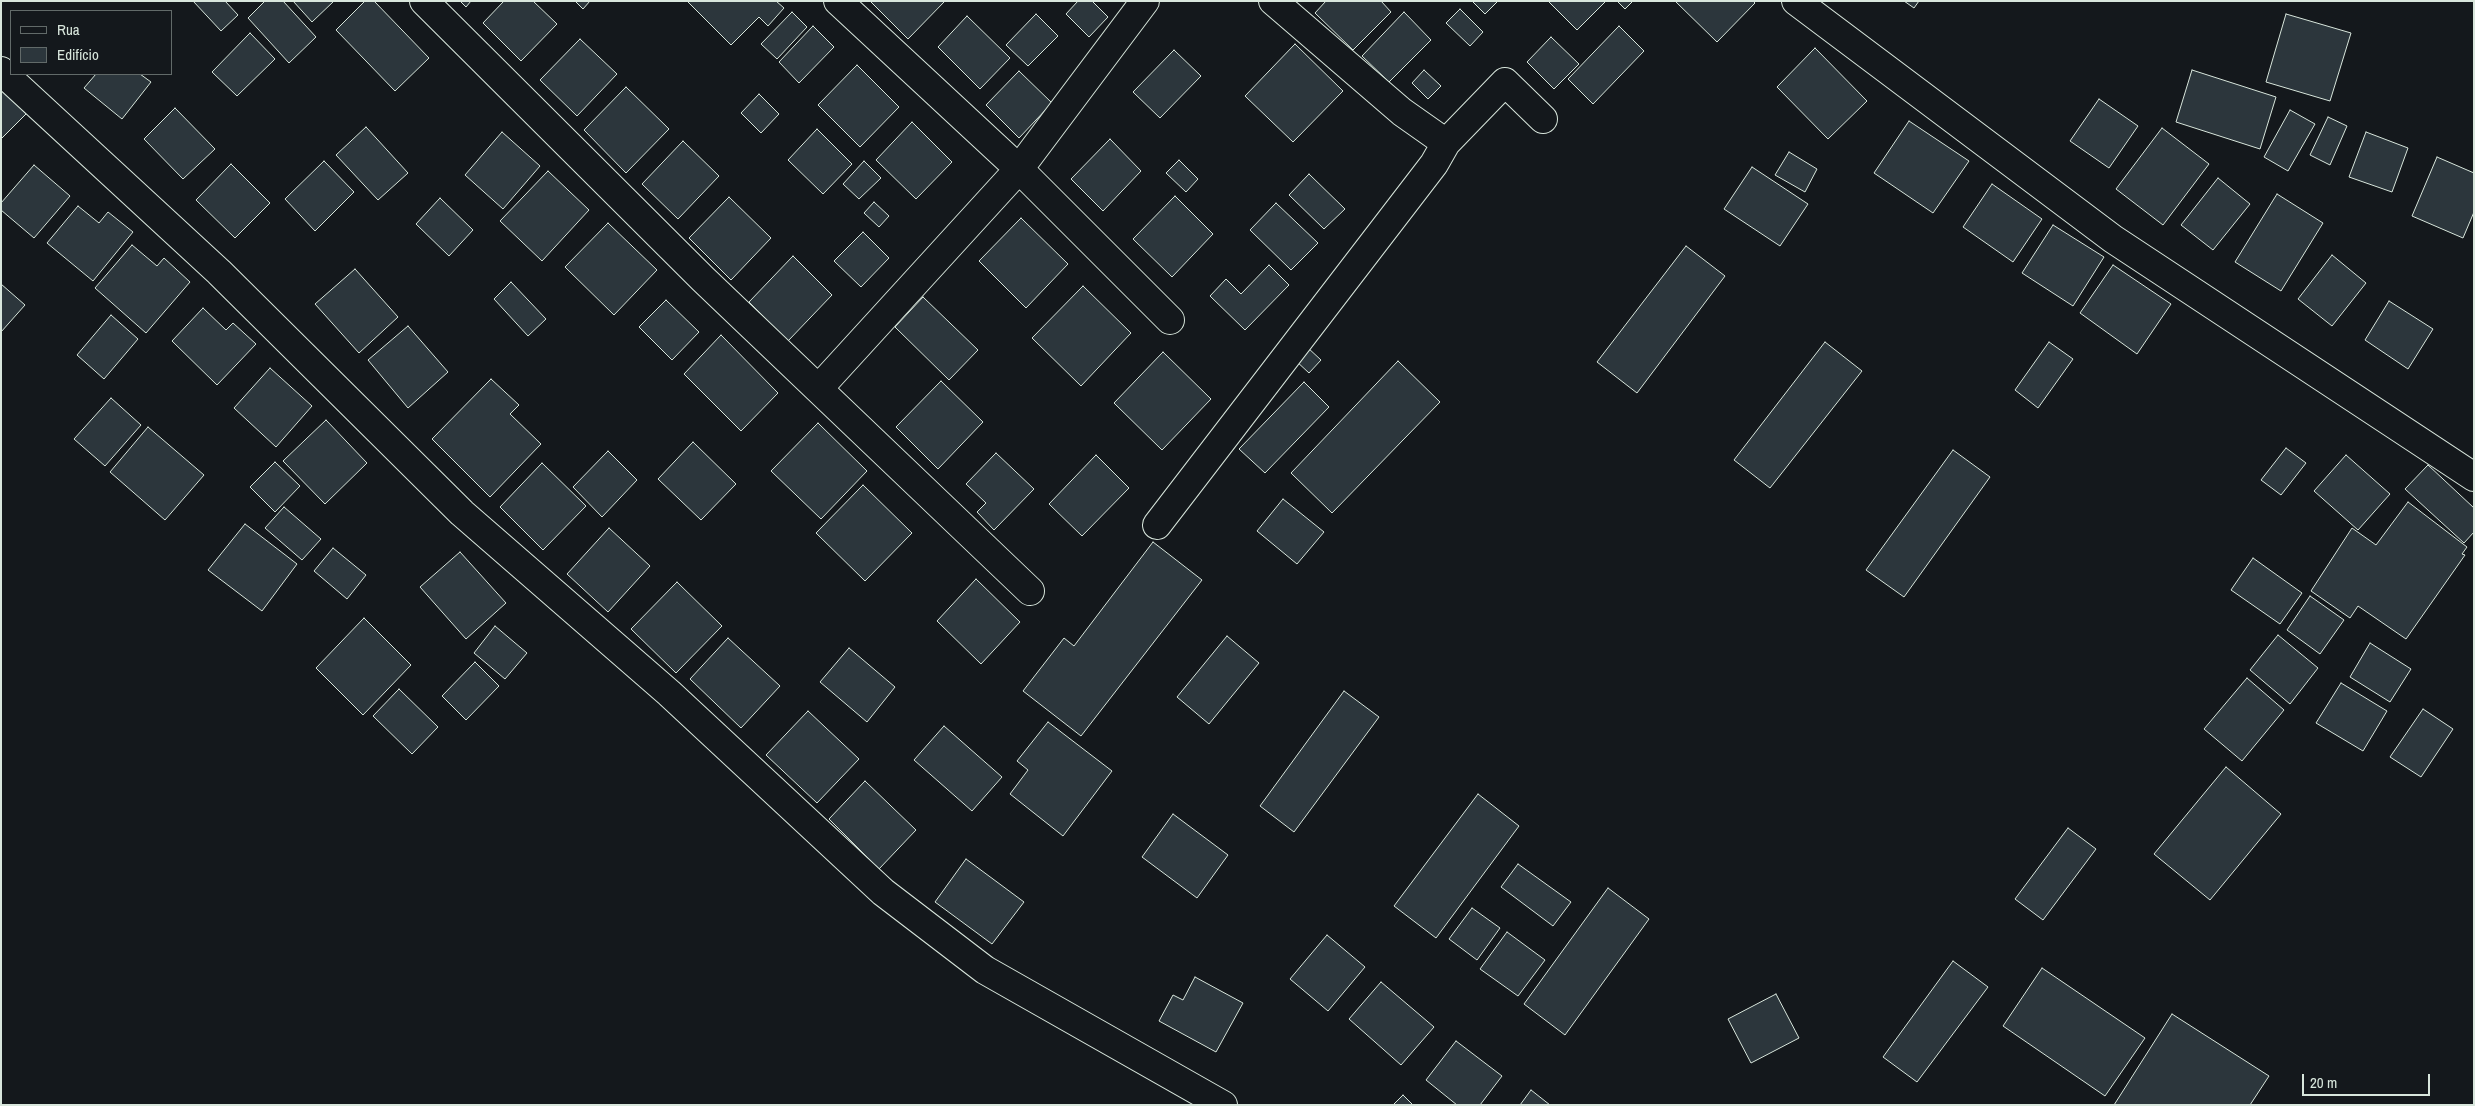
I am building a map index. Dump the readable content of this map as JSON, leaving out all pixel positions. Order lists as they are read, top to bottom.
{
  "legend": ["Rua", "Edifício"],
  "scale_bar": "20 m"
}
